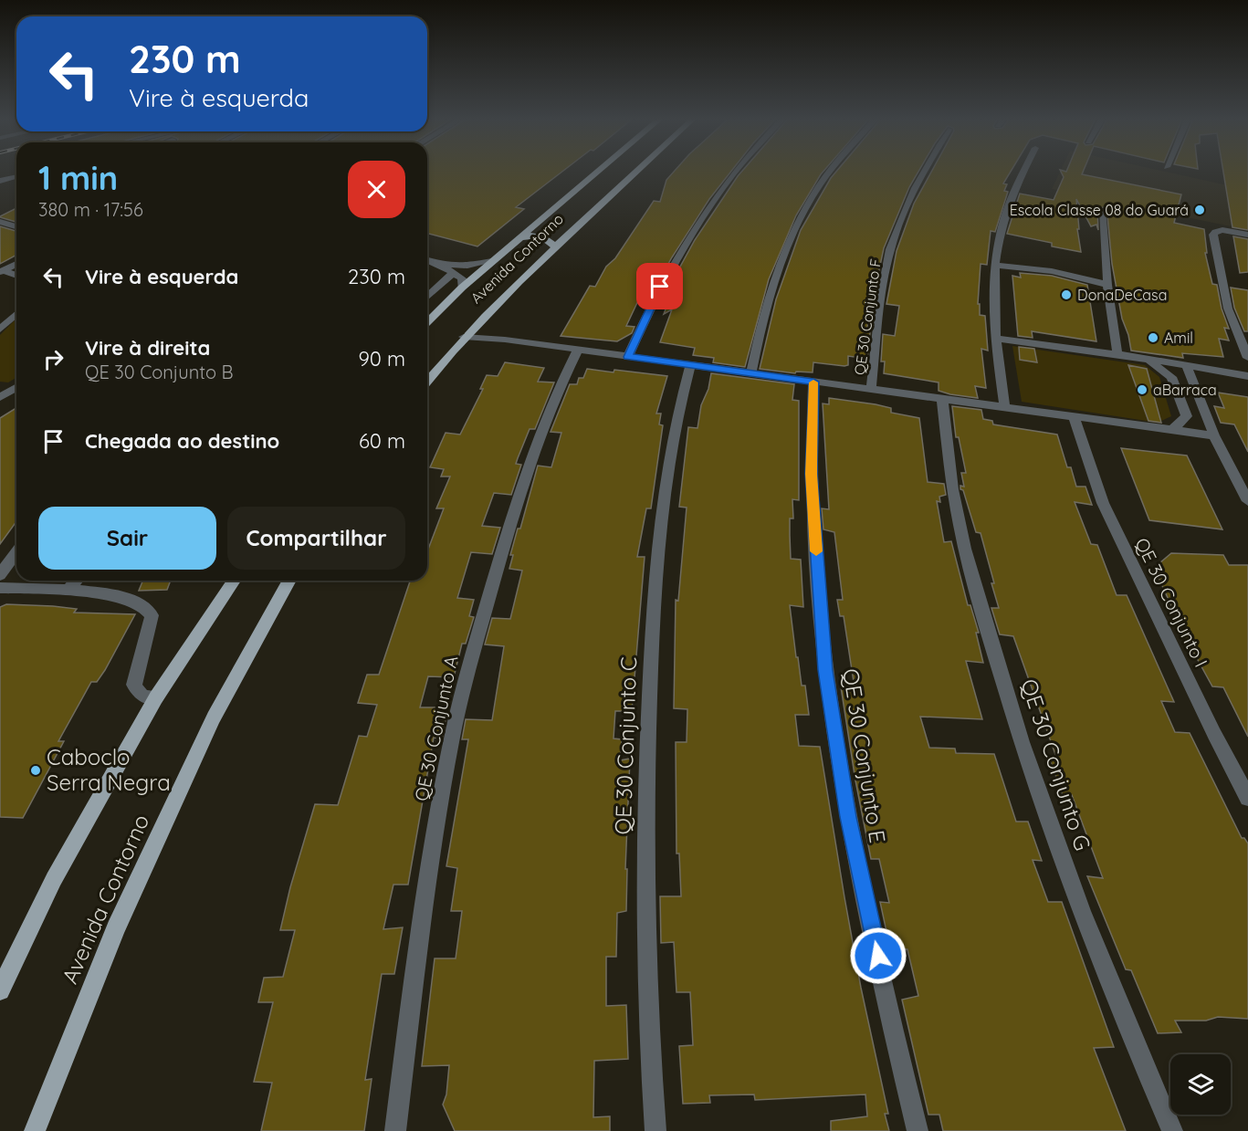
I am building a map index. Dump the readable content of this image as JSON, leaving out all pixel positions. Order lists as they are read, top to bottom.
{
  "streets": {
    "main road": ["Avenida Contorno"],
    "street": [
      "QE 30 Conjunto F",
      "QE 30 Conjunto I",
      "QE 30 Conjunto A",
      "QE 30 Conjunto C",
      "QE 30 Conjunto E",
      "QE 30 Conjunto G"
    ]
  },
  "places": [
    "Escola Classe 08 do Guará",
    "DonaDeCasa",
    "Amil",
    "aBarraca",
    "Caboclo Serra Negra"
  ],
  "page": {
    "turn": ["230 m", "Vire à esquerda"],
    "heading": ["1 min", "380 m · 17:56"],
    "list": [
      {
        "name": "Vire à esquerda",
        "value": "230 m"
      },
      {
        "name": "Vire à direita",
        "note": "QE 30 Conjunto B",
        "value": "90 m"
      },
      {
        "name": "Chegada ao destino",
        "value": "60 m"
      }
    ],
    "buttons": ["Sair", "Compartilhar"]
  }
}
